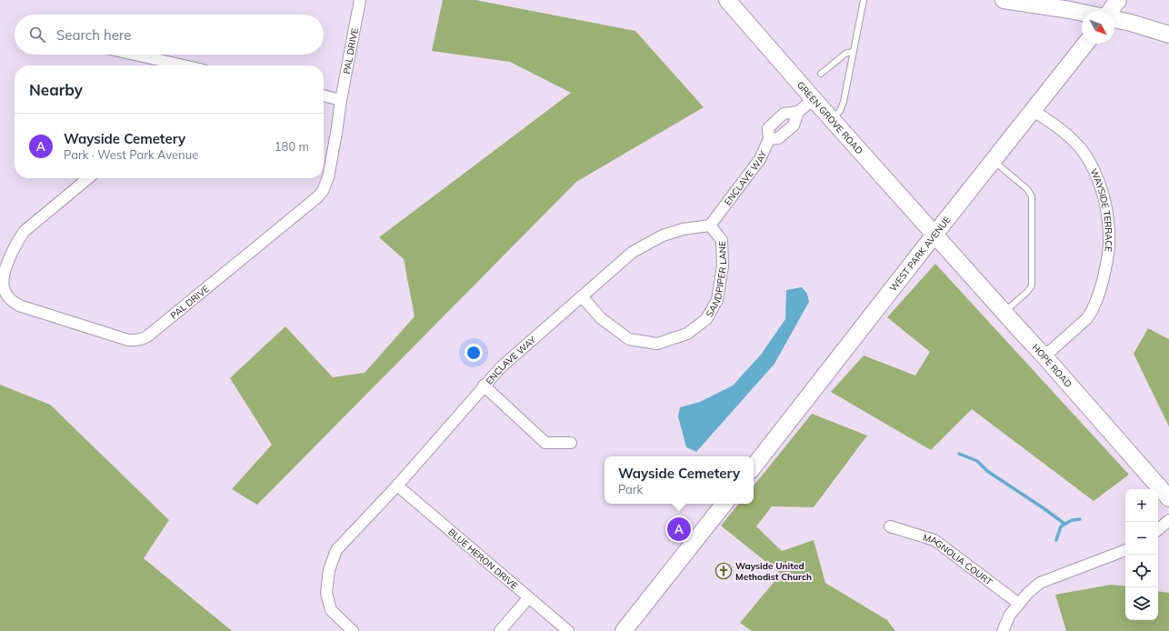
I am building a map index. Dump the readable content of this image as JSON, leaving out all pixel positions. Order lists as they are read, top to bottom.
{
  "streets": {
    "street": [
      "PAL DRIVE",
      "GREEN GROVE ROAD",
      "ENCLAVE WAY",
      "WAYSIDE TERRACE",
      "WEST PARK AVENUE",
      "SANDPIPER LANE",
      "HOPE ROAD",
      "BLUE HERON DRIVE",
      "MAGNOLIA COURT"
    ]
  },
  "crossings": [
    ["GREEN GROVE ROAD", "ENCLAVE WAY"],
    ["GREEN GROVE ROAD", "WEST PARK AVENUE"],
    ["GREEN GROVE ROAD", "HOPE ROAD"],
    ["ENCLAVE WAY", "SANDPIPER LANE"],
    ["ENCLAVE WAY", "BLUE HERON DRIVE"],
    ["WAYSIDE TERRACE", "WEST PARK AVENUE"],
    ["WAYSIDE TERRACE", "HOPE ROAD"],
    ["WEST PARK AVENUE", "HOPE ROAD"]
  ],
  "places": {
    "church": ["Wayside United Methodist Church"]
  },
  "north": "bottom right",
  "page": {
    "search": "Search here",
    "heading": "Nearby",
    "list": [
      {
        "mark": "A",
        "name": "Wayside Cemetery",
        "note": "Park · West Park Avenue",
        "value": "180 m"
      }
    ],
    "popup": ["Wayside Cemetery", "Park"],
    "map_buttons": ["+", "−"],
    "pins": "A"
  }
}
